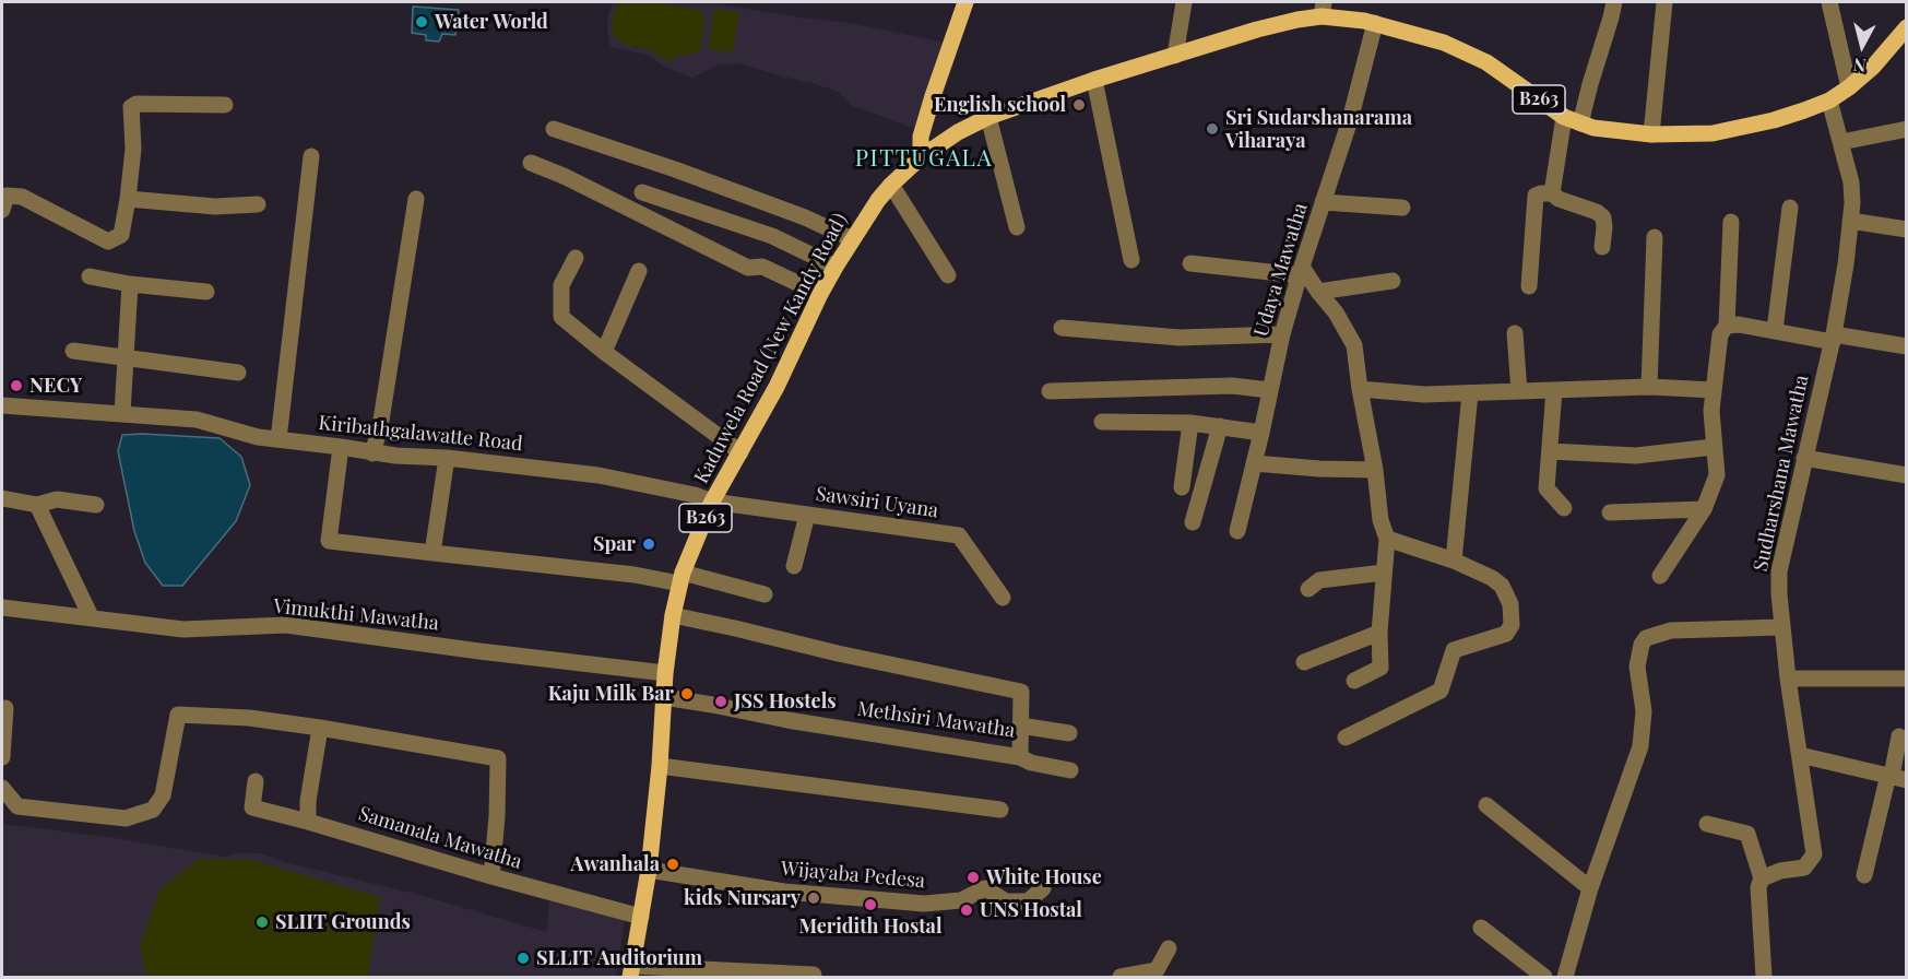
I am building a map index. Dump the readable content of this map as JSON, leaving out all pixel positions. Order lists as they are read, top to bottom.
{
  "streets": {
    "main road": ["B263", "Kaduwela Road (New Kandy Road)"],
    "street": [
      "Udaya Mawatha",
      "Kiribathgalawatte Road",
      "Sudharshana Mawatha",
      "Sawsiri Uyana",
      "Vimukthi Mawatha",
      "Methsiri Mawatha",
      "Samanala Mawatha",
      "Wijayaba Pedesa"
    ]
  },
  "crossings": [
    ["Udaya Mawatha", "Kaduwela Road (New Kandy Road)"],
    ["Kaduwela Road (New Kandy Road)", "Kiribathgalawatte Road"],
    ["Kaduwela Road (New Kandy Road)", "Sudharshana Mawatha"],
    ["Kaduwela Road (New Kandy Road)", "Sawsiri Uyana"],
    ["Kaduwela Road (New Kandy Road)", "Vimukthi Mawatha"],
    ["Kaduwela Road (New Kandy Road)", "Methsiri Mawatha"],
    ["Kaduwela Road (New Kandy Road)", "Samanala Mawatha"],
    ["Kaduwela Road (New Kandy Road)", "Wijayaba Pedesa"],
    ["Kiribathgalawatte Road", "Sawsiri Uyana"]
  ],
  "districts": ["PITTUGALA"],
  "places": [
    "Water World",
    "English school",
    "Sri Sudarshanarama Viharaya",
    "NECY",
    "Spar",
    "Kaju Milk Bar",
    "JSS Hostels",
    "Awanhala",
    "White House",
    "kids Nursary",
    "Meridith Hostal",
    "UNS Hostal",
    "SLIIT Grounds",
    "SLLIT Auditorium"
  ],
  "north": "bottom"
}
